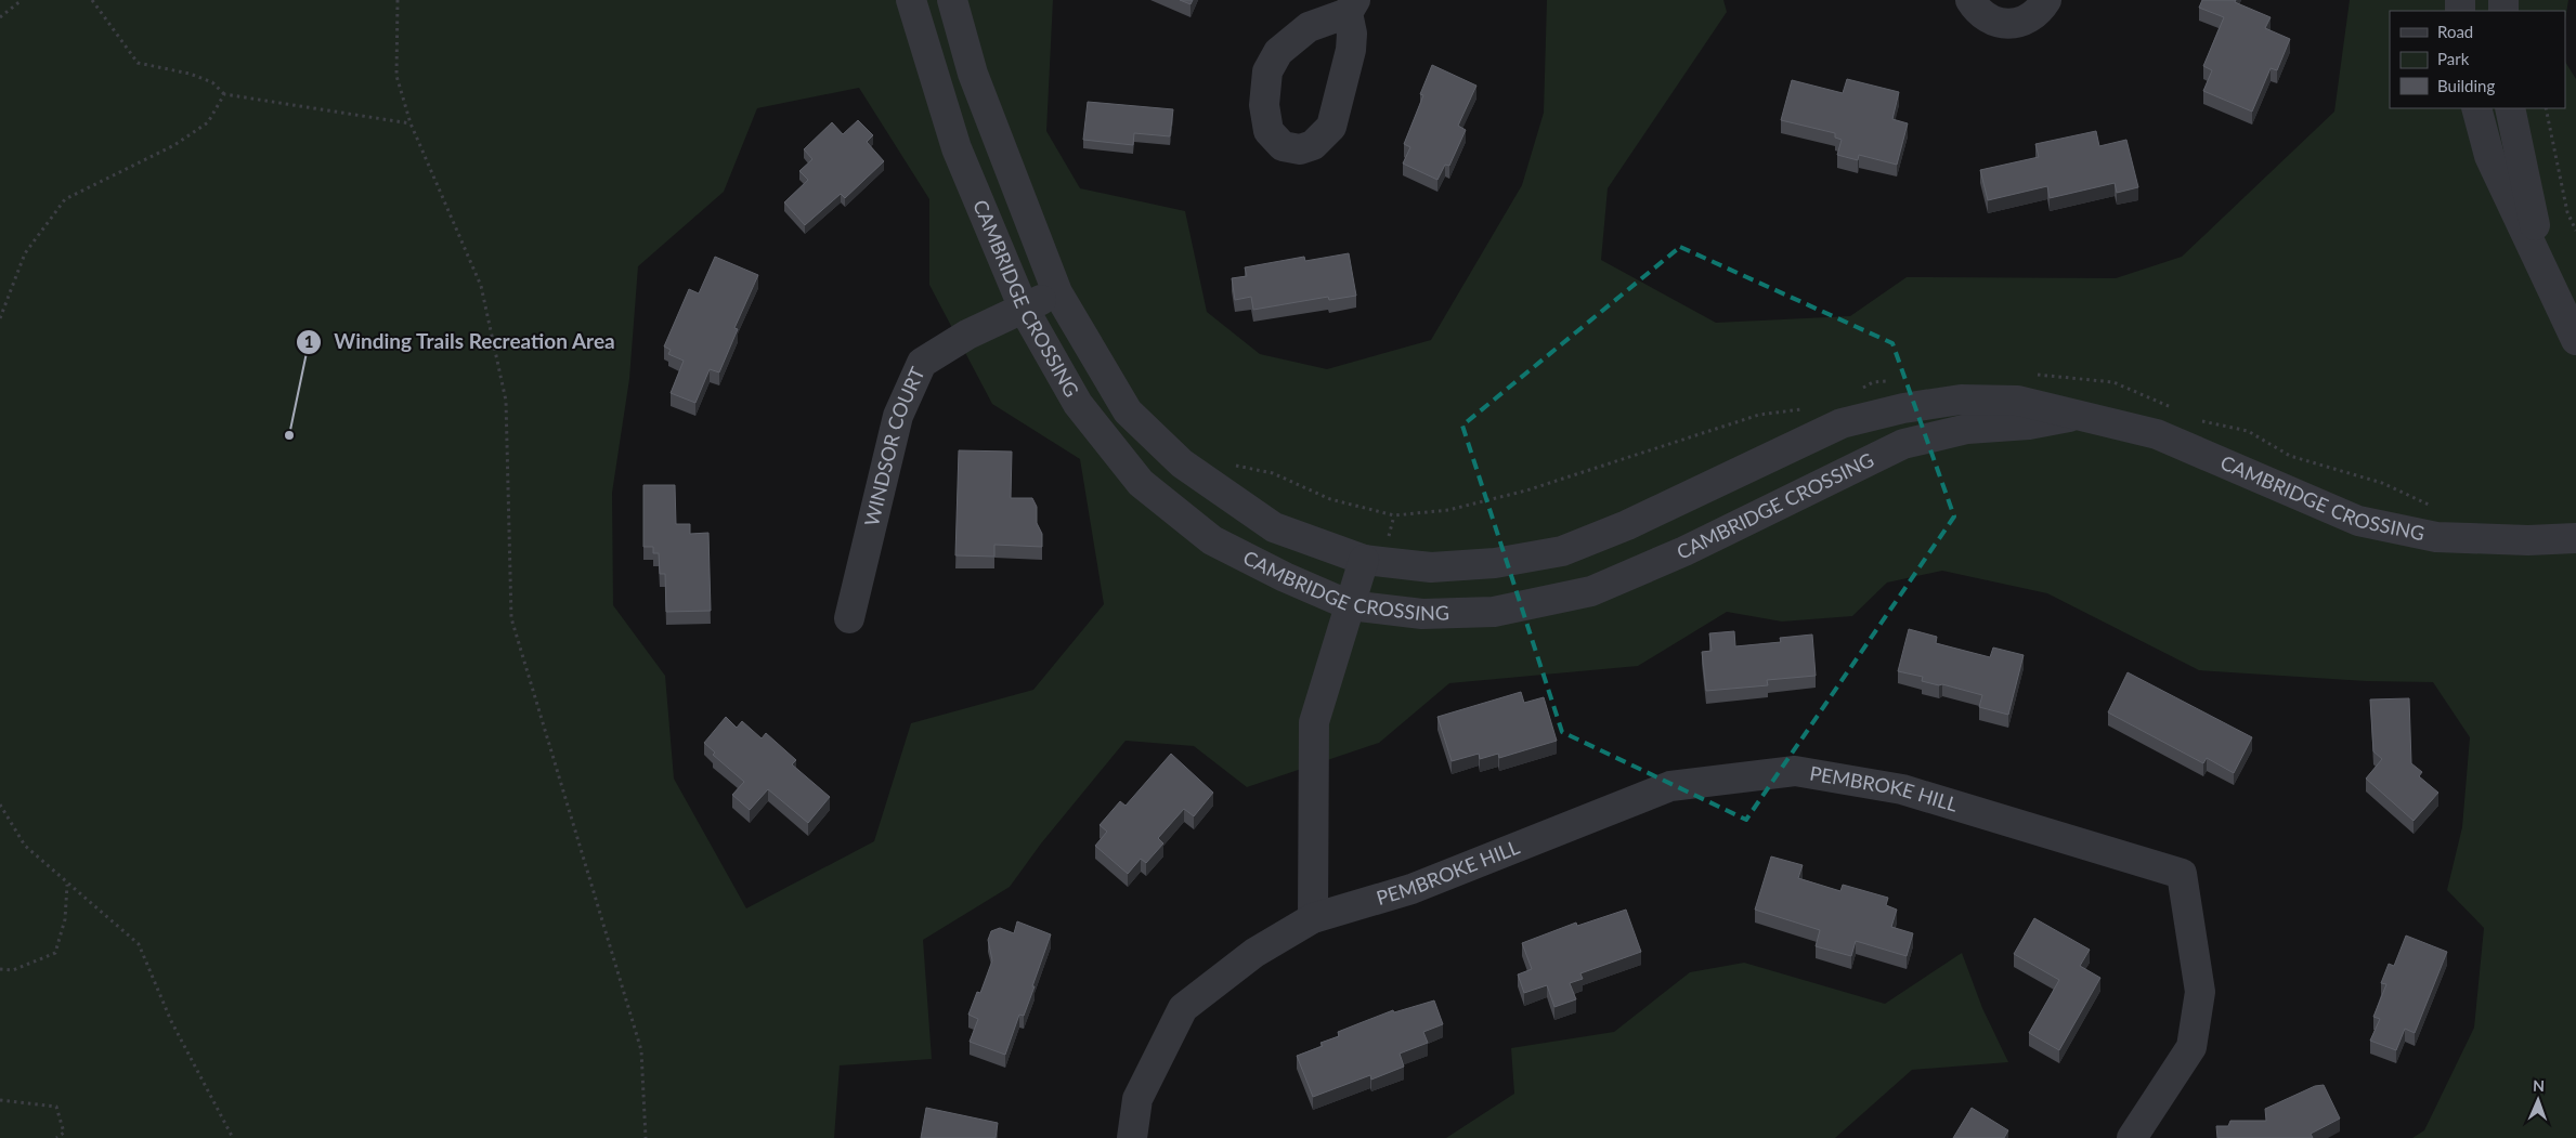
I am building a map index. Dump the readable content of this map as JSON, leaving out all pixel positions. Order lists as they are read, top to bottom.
{
  "streets": {
    "street": ["CAMBRIDGE CROSSING", "WINDSOR COURT", "PEMBROKE HILL"]
  },
  "crossings": [
    ["CAMBRIDGE CROSSING", "WINDSOR COURT"]
  ],
  "places": ["Winding Trails Recreation Area"],
  "legend": ["Road", "Park", "Building"],
  "north": "top"
}
